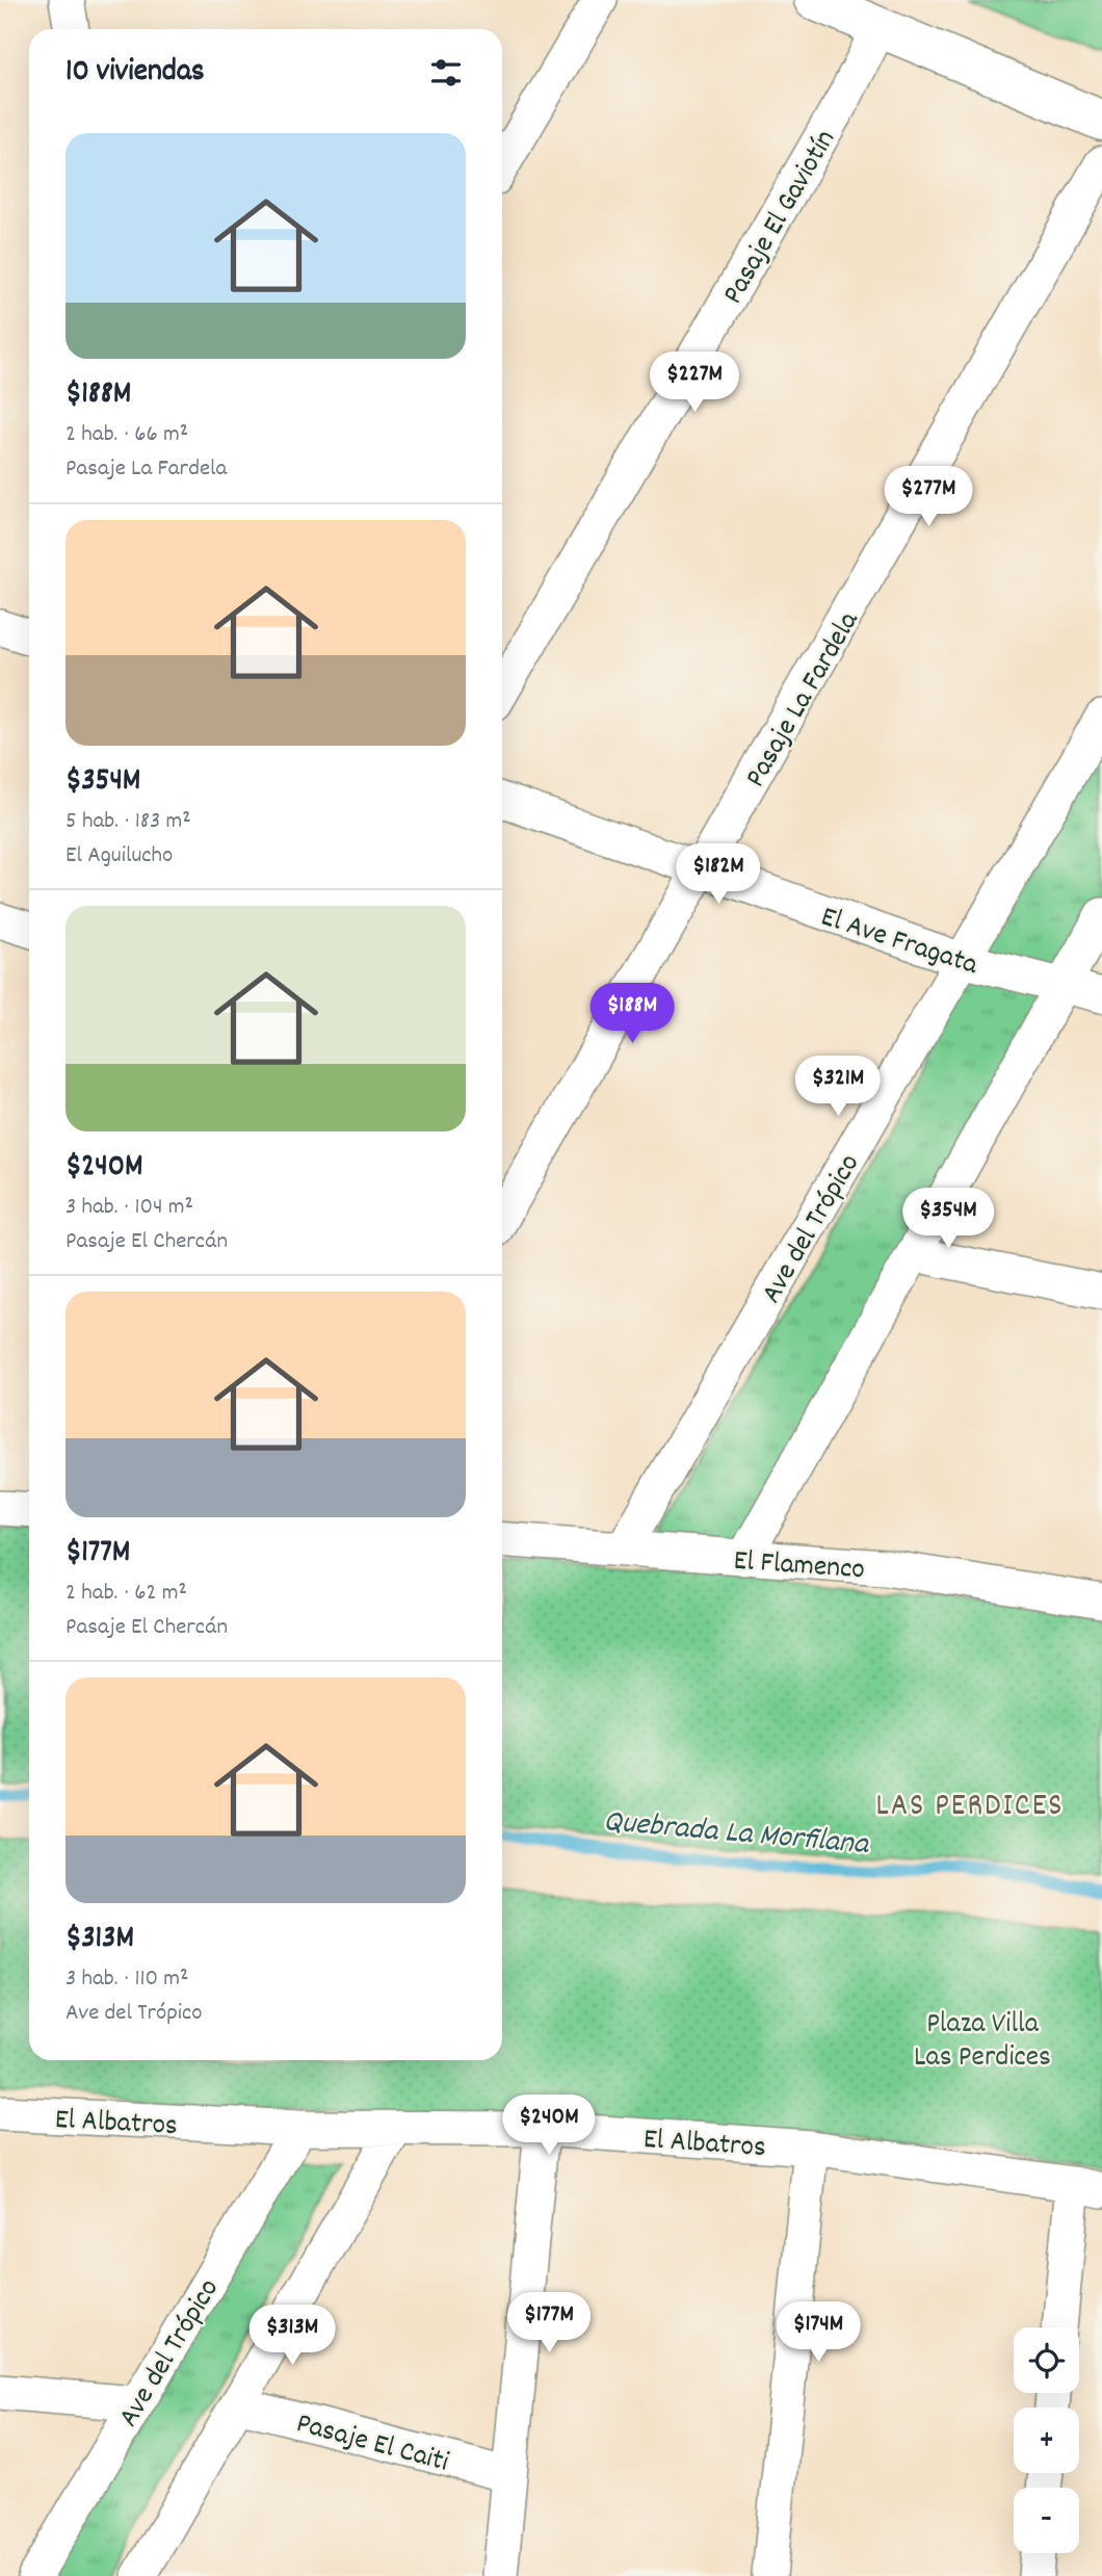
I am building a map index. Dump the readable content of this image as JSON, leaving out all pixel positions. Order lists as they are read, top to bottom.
{
  "streets": {
    "street": [
      "Pasaje El Gaviotín",
      "Pasaje La Fardela",
      "El Ave Fragata",
      "Ave del Trópico",
      "El Flamenco",
      "El Albatros",
      "Pasaje El Caiti"
    ]
  },
  "crossings": [
    ["Pasaje La Fardela", "El Ave Fragata"],
    ["El Ave Fragata", "Ave del Trópico"],
    ["Ave del Trópico", "El Flamenco"],
    ["Ave del Trópico", "El Albatros"]
  ],
  "districts": ["LAS PERDICES"],
  "water": ["Quebrada La Morfilana"],
  "parks": ["Plaza Villa Las Perdices"],
  "page": {
    "heading": "10 viviendas",
    "list": [
      {
        "name": "$188M",
        "note": "2 hab. · 66 m² · Pasaje La Fardela"
      },
      {
        "name": "$354M",
        "note": "5 hab. · 183 m² · El Aguilucho"
      },
      {
        "name": "$240M",
        "note": "3 hab. · 104 m² · Pasaje El Chercán"
      },
      {
        "name": "$177M",
        "note": "2 hab. · 62 m² · Pasaje El Chercán"
      },
      {
        "name": "$313M",
        "note": "3 hab. · 110 m² · Ave del Trópico"
      }
    ],
    "price": [
      "$227M",
      "$277M",
      "$182M",
      "$188M",
      "$321M",
      "$354M",
      "$240M",
      "$177M",
      "$174M",
      "$313M"
    ],
    "map_buttons": ["+", "−"]
  }
}
